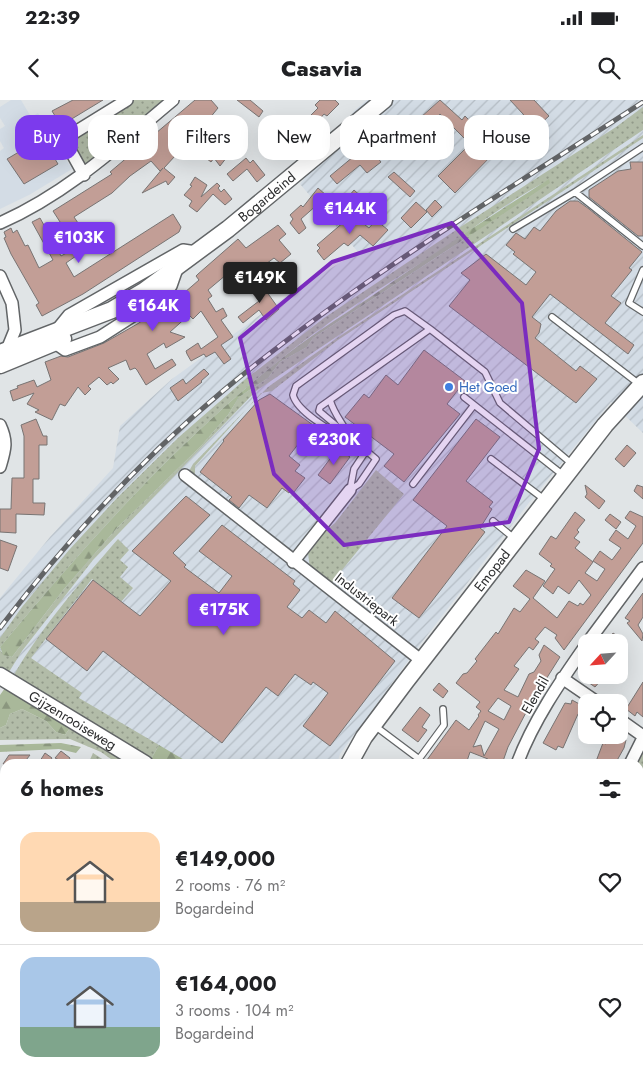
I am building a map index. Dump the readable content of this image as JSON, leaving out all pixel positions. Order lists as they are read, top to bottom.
{
  "streets": {
    "main road": ["Bogardeind", "Emopad", "Gijzenrooiseweg"],
    "street": ["Industriepark", "Elendil"]
  },
  "crossings": [
    ["Emopad", "Industriepark"]
  ],
  "places": ["Het Goed"],
  "north": "bottom left",
  "page": {
    "status": "22:39",
    "header": "Casavia",
    "chip": [
      "Buy",
      "Rent",
      "Filters",
      "New",
      "Apartment",
      "House"
    ],
    "price": [
      "€144K",
      "€103K",
      "€149K",
      "€164K",
      "€230K",
      "€175K"
    ],
    "heading": "6 homes",
    "list": [
      {
        "name": "€149,000",
        "note": "2 rooms · 76 m² · Bogardeind"
      },
      {
        "name": "€164,000",
        "note": "3 rooms · 104 m² · Bogardeind"
      }
    ]
  }
}
